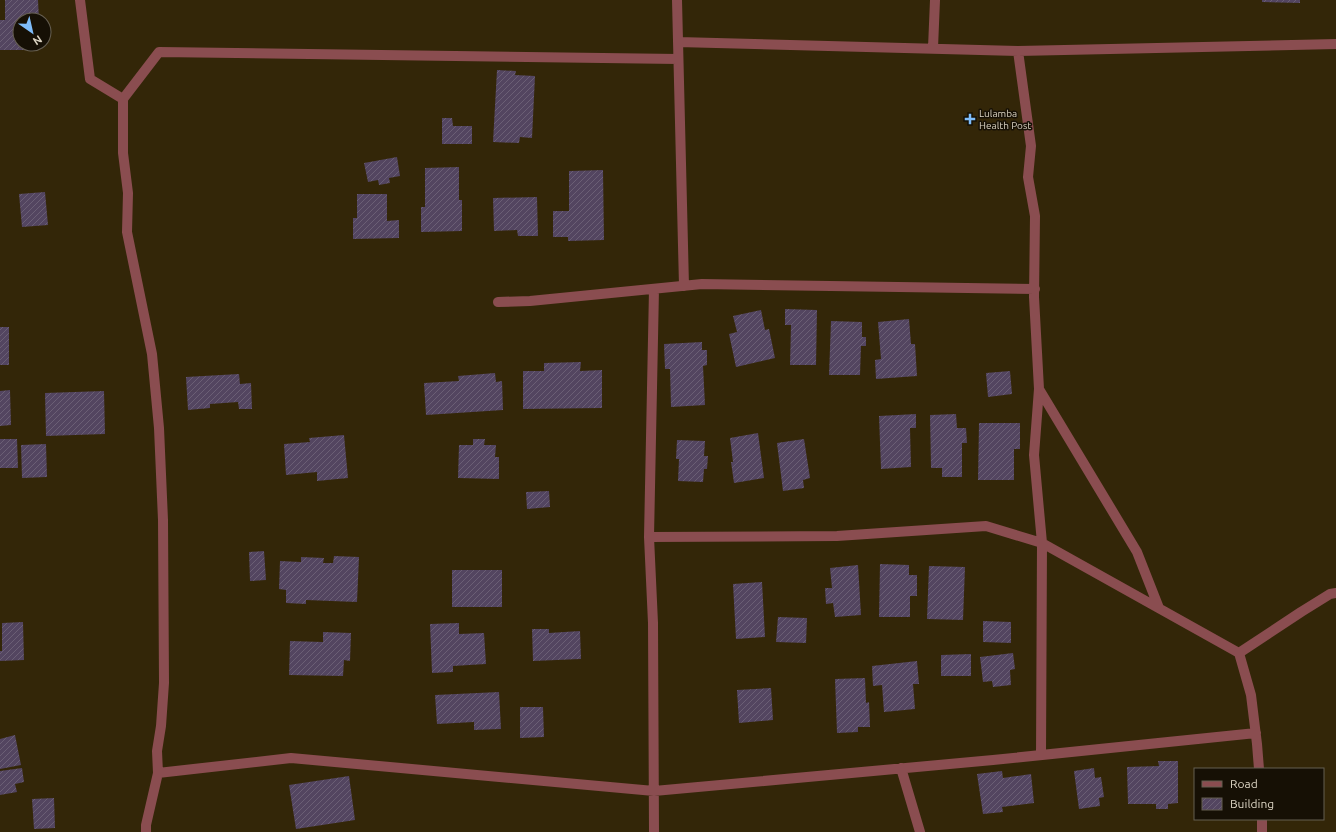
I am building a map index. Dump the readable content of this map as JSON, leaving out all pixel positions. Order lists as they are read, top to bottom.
{
  "places": {
    "health": ["Lulamba Health Post"]
  },
  "legend": ["Road", "Building"],
  "north": "bottom right"
}
